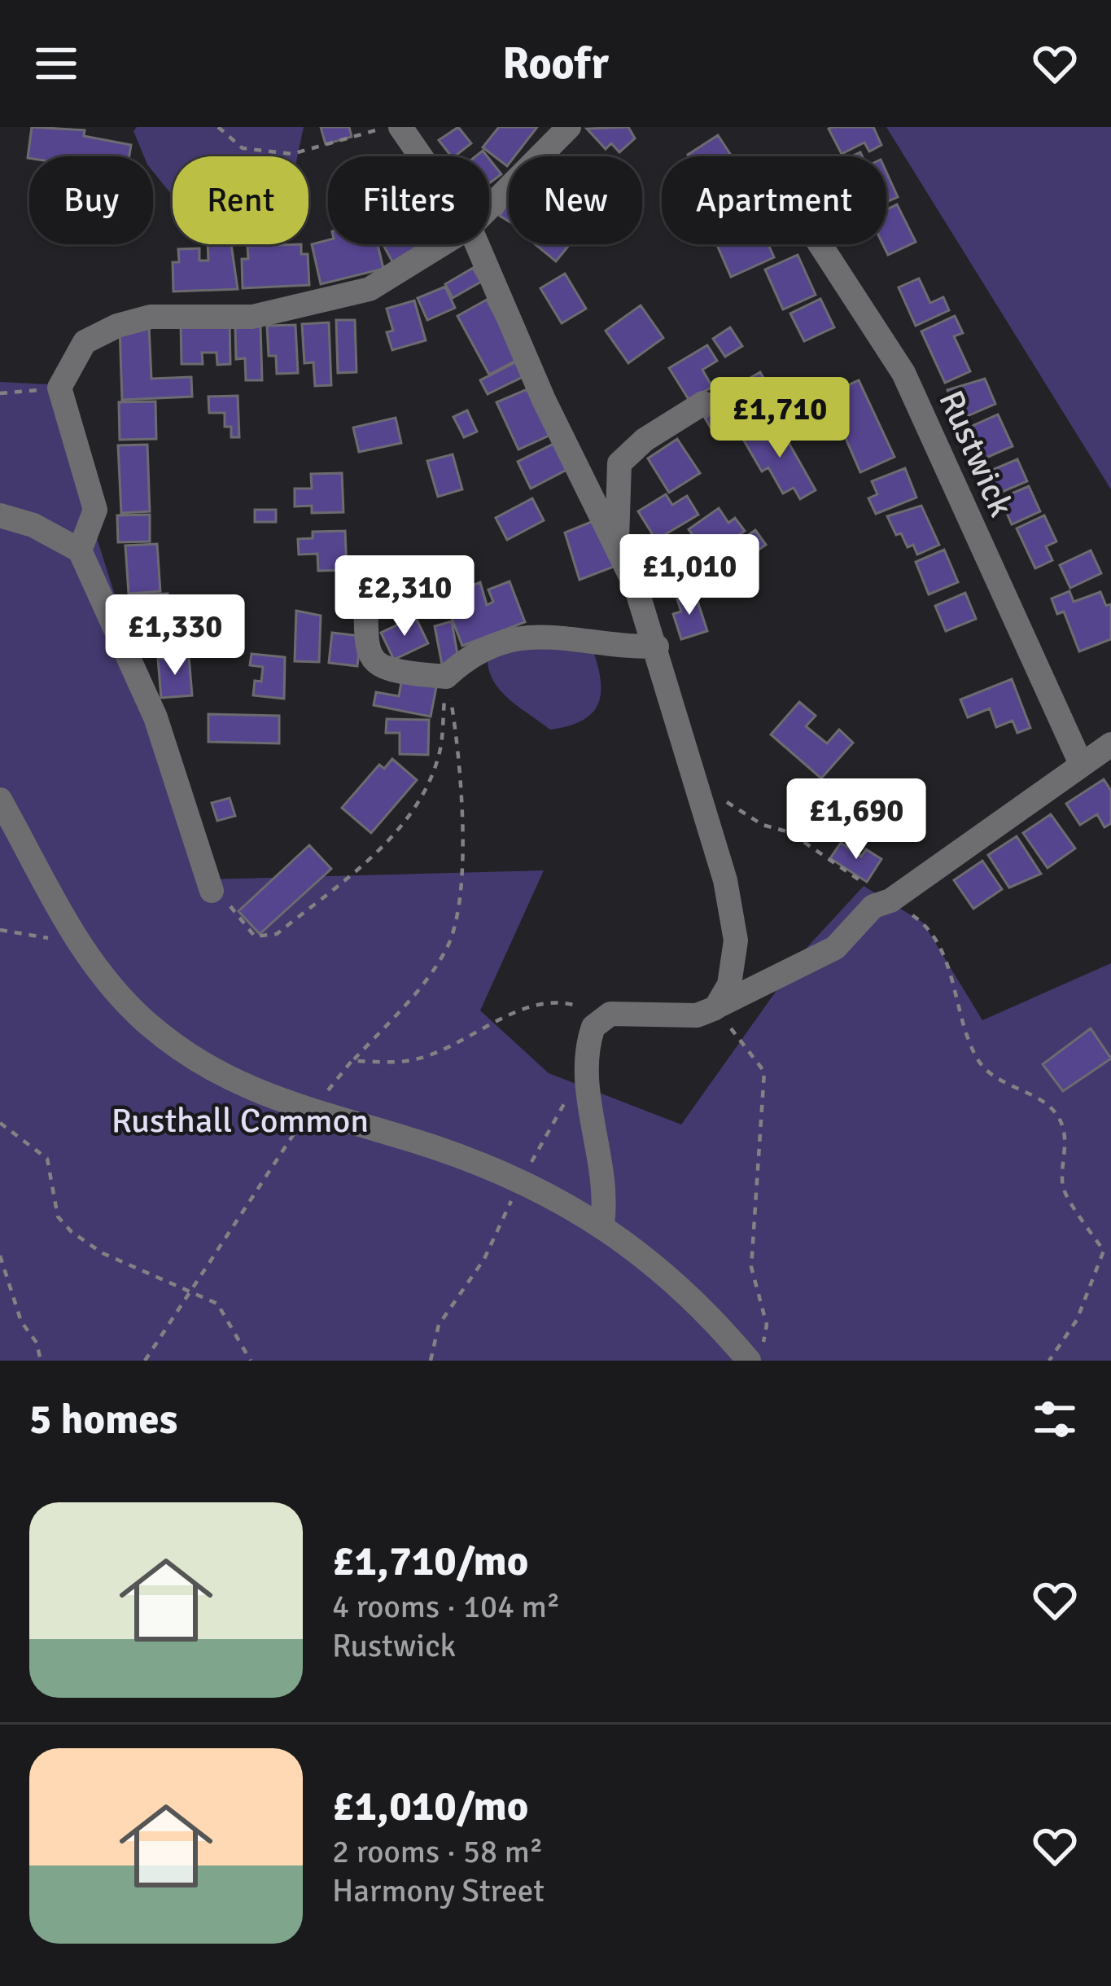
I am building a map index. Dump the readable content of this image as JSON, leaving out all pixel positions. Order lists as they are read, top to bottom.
{
  "streets": {
    "street": ["Rustwick"]
  },
  "parks": ["Rusthall Common"],
  "page": {
    "header": "Roofr",
    "chip": [
      "Buy",
      "Rent",
      "Filters",
      "New",
      "Apartment"
    ],
    "price": [
      "£1,710",
      "£1,010",
      "£2,310",
      "£1,330",
      "£1,690"
    ],
    "heading": "5 homes",
    "list": [
      {
        "name": "£1,710/mo",
        "note": "4 rooms · 104 m² · Rustwick"
      },
      {
        "name": "£1,010/mo",
        "note": "2 rooms · 58 m² · Harmony Street"
      }
    ]
  }
}
